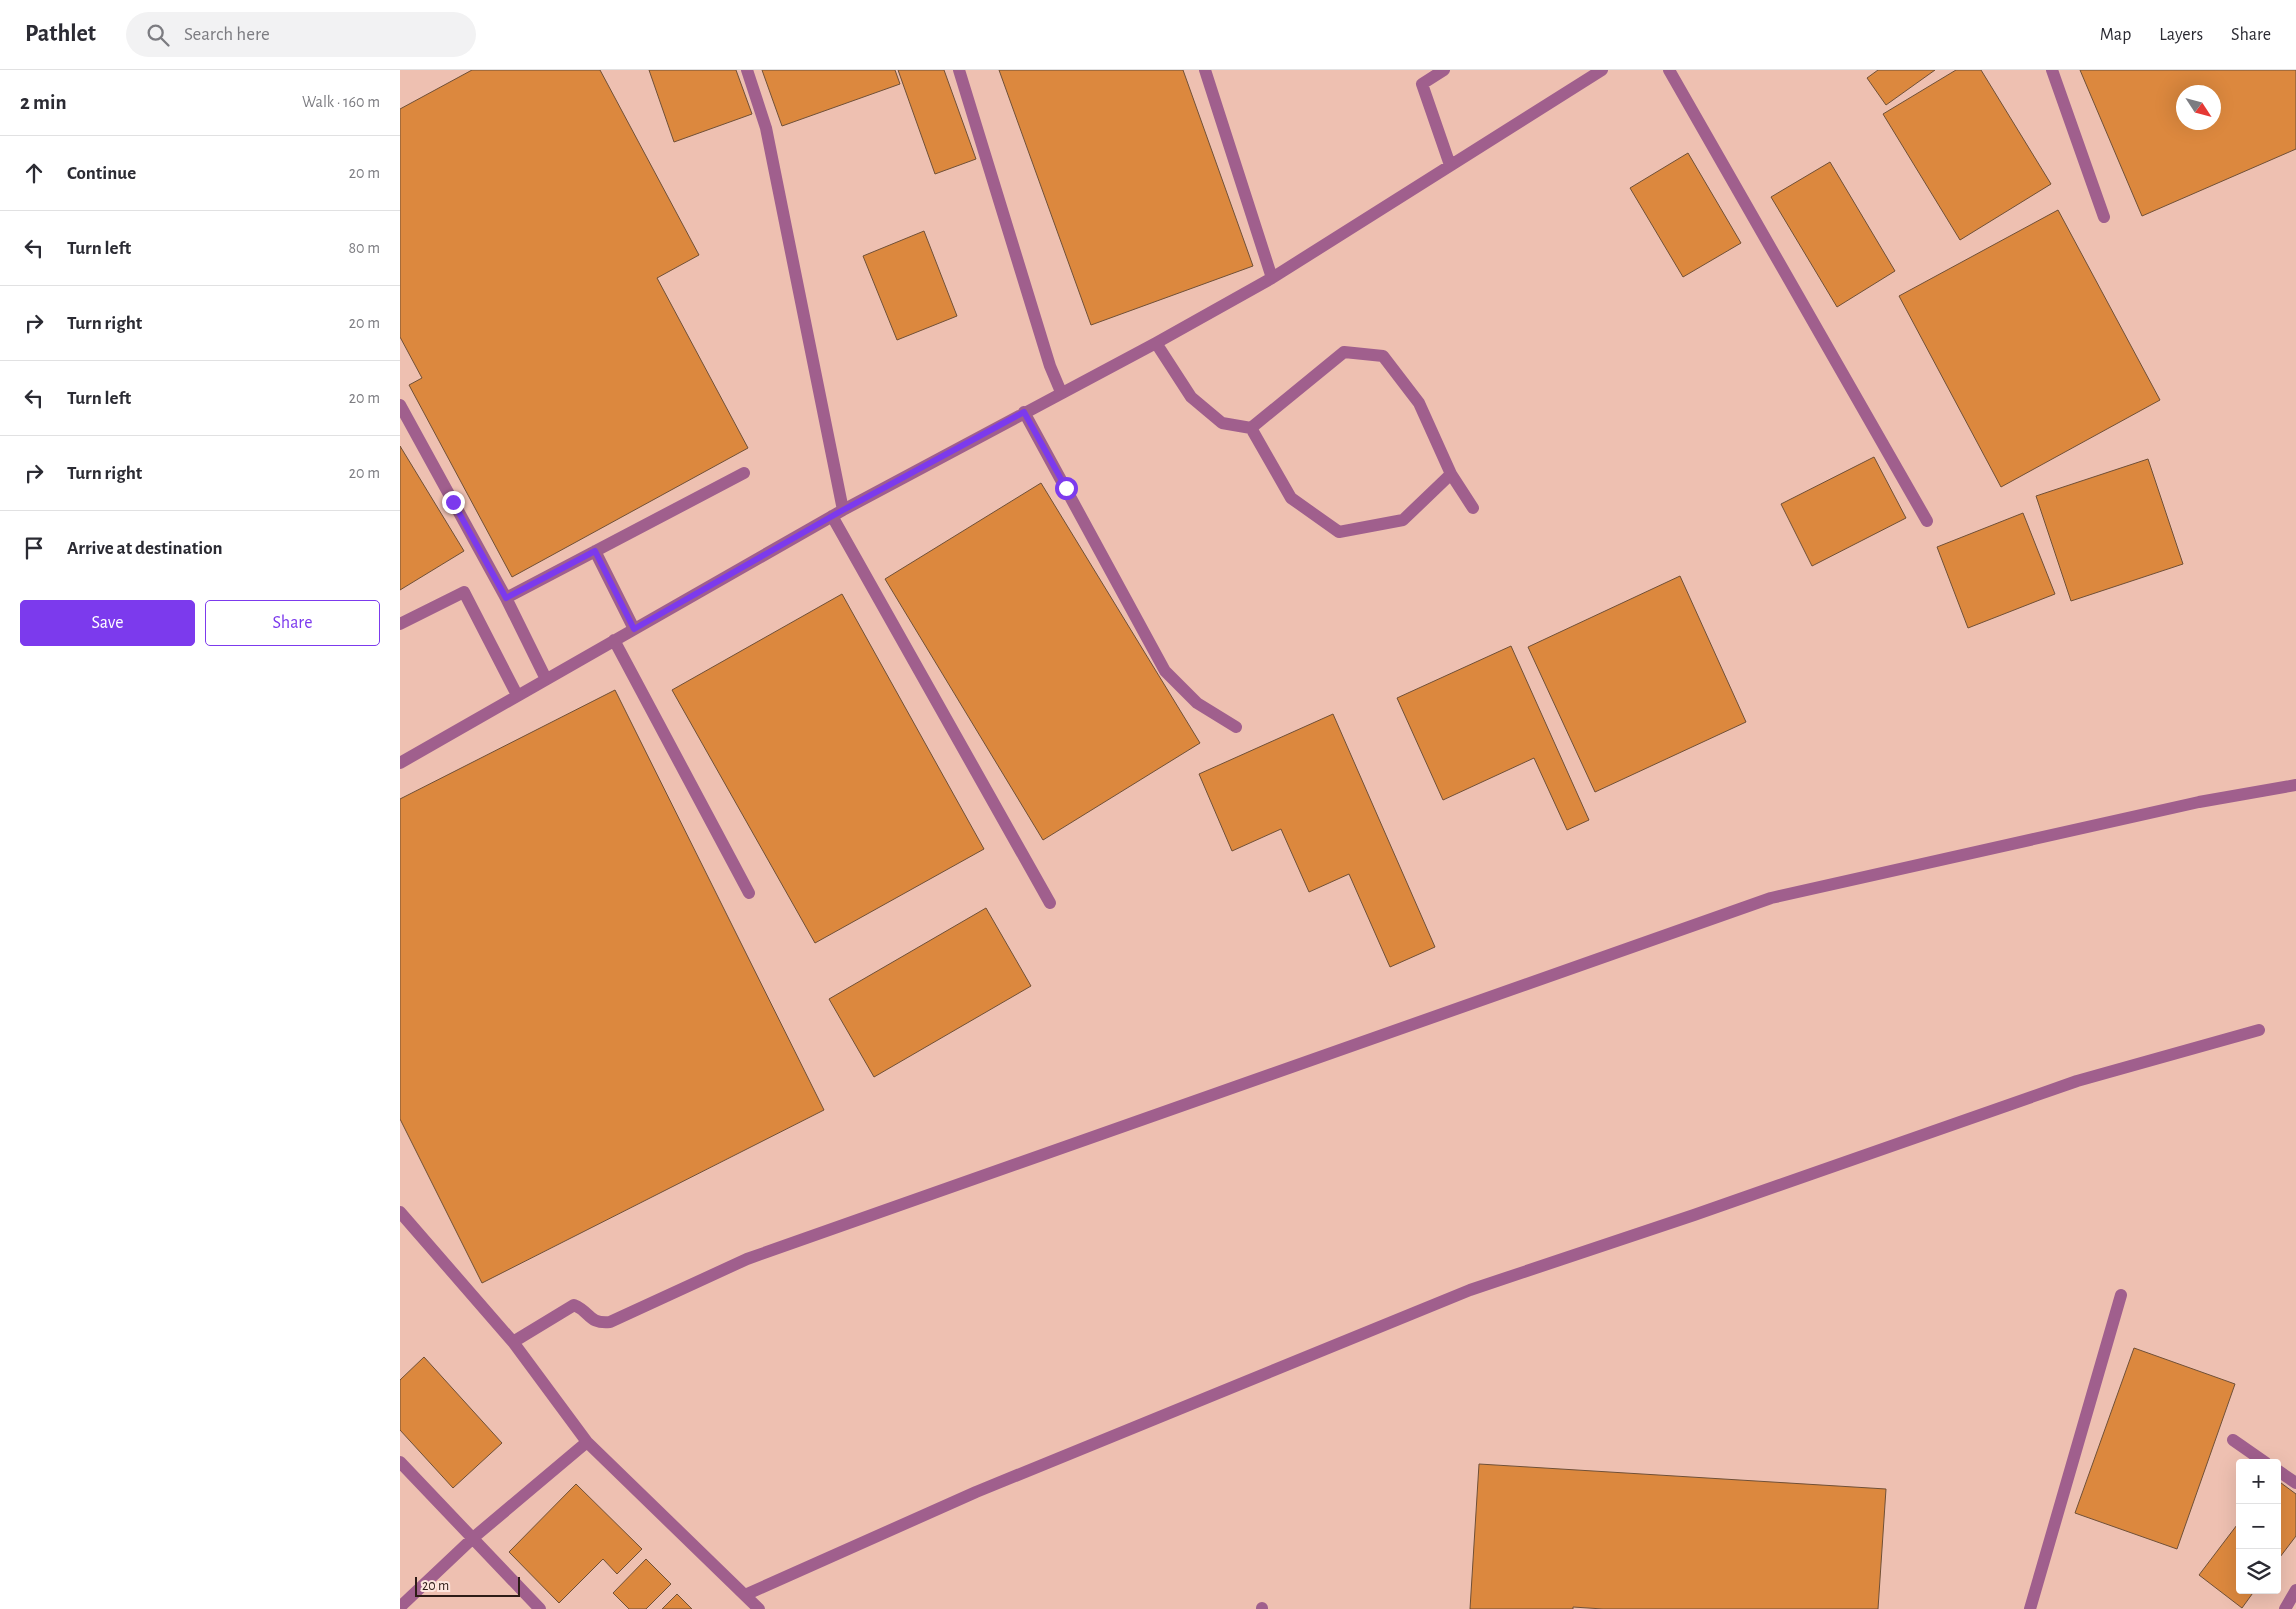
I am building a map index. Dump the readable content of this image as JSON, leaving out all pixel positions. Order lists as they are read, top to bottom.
{
  "scale_bar": "20 m",
  "north": "bottom right",
  "page": {
    "header": "Pathlet",
    "search": "Search here",
    "nav": ["Map", "Layers", "Share"],
    "heading": ["2 min", "Walk · 160 m"],
    "list": [
      ["Continue", "20 m"],
      ["Turn left", "80 m"],
      ["Turn right", "20 m"],
      ["Turn left", "20 m"],
      ["Turn right", "20 m"],
      "Arrive at destination"
    ],
    "buttons": ["Save", "Share"],
    "map_buttons": ["+", "−"],
    "scale": "20 m"
  }
}
